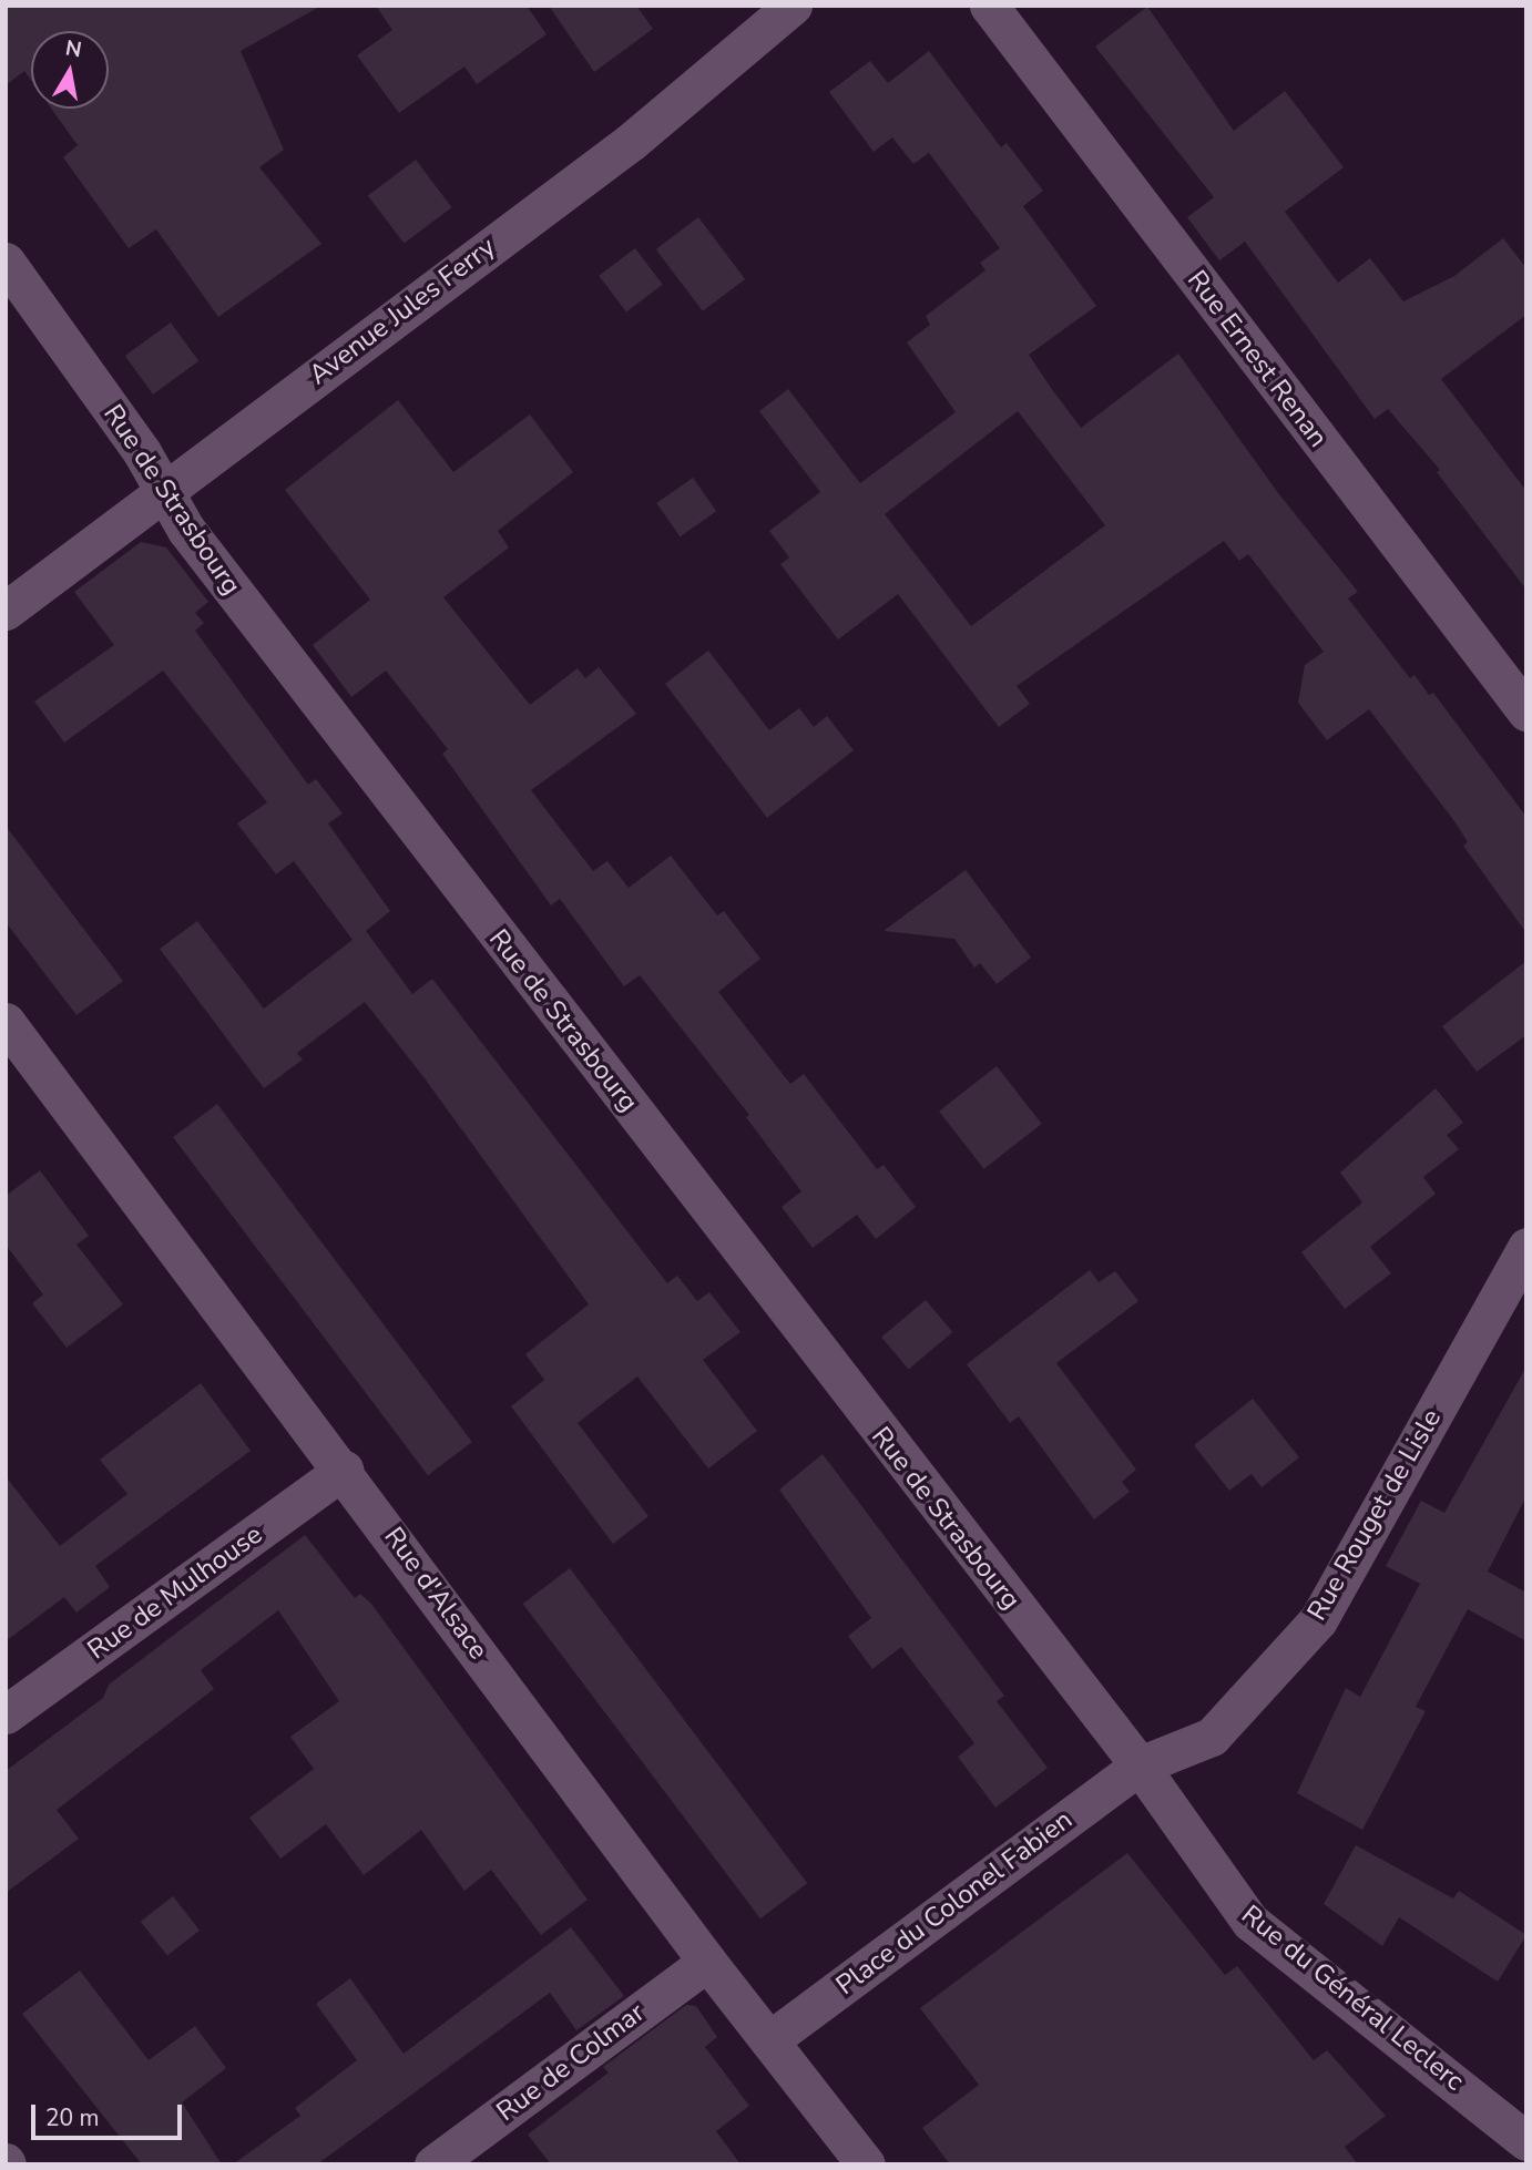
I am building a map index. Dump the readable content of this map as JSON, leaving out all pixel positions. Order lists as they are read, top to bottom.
{
  "streets": {
    "street": [
      "Avenue Jules Ferry",
      "Rue Ernest Renan",
      "Rue de Strasbourg",
      "Rue Rouget de Lisle",
      "Rue de Mulhouse",
      "Rue d'Alsace",
      "Place du Colonel Fabien",
      "Rue du Général Leclerc",
      "Rue de Colmar"
    ]
  },
  "crossings": [
    ["Avenue Jules Ferry", "Rue de Strasbourg"],
    ["Rue de Strasbourg", "Rue Rouget de Lisle"],
    ["Rue de Strasbourg", "Place du Colonel Fabien"],
    ["Rue de Strasbourg", "Rue du Général Leclerc"],
    ["Rue Rouget de Lisle", "Place du Colonel Fabien"],
    ["Rue Rouget de Lisle", "Rue du Général Leclerc"],
    ["Rue de Mulhouse", "Rue d'Alsace"],
    ["Rue d'Alsace", "Place du Colonel Fabien"],
    ["Rue d'Alsace", "Rue de Colmar"],
    ["Place du Colonel Fabien", "Rue du Général Leclerc"]
  ],
  "scale_bar": "20 m",
  "north": "top"
}
